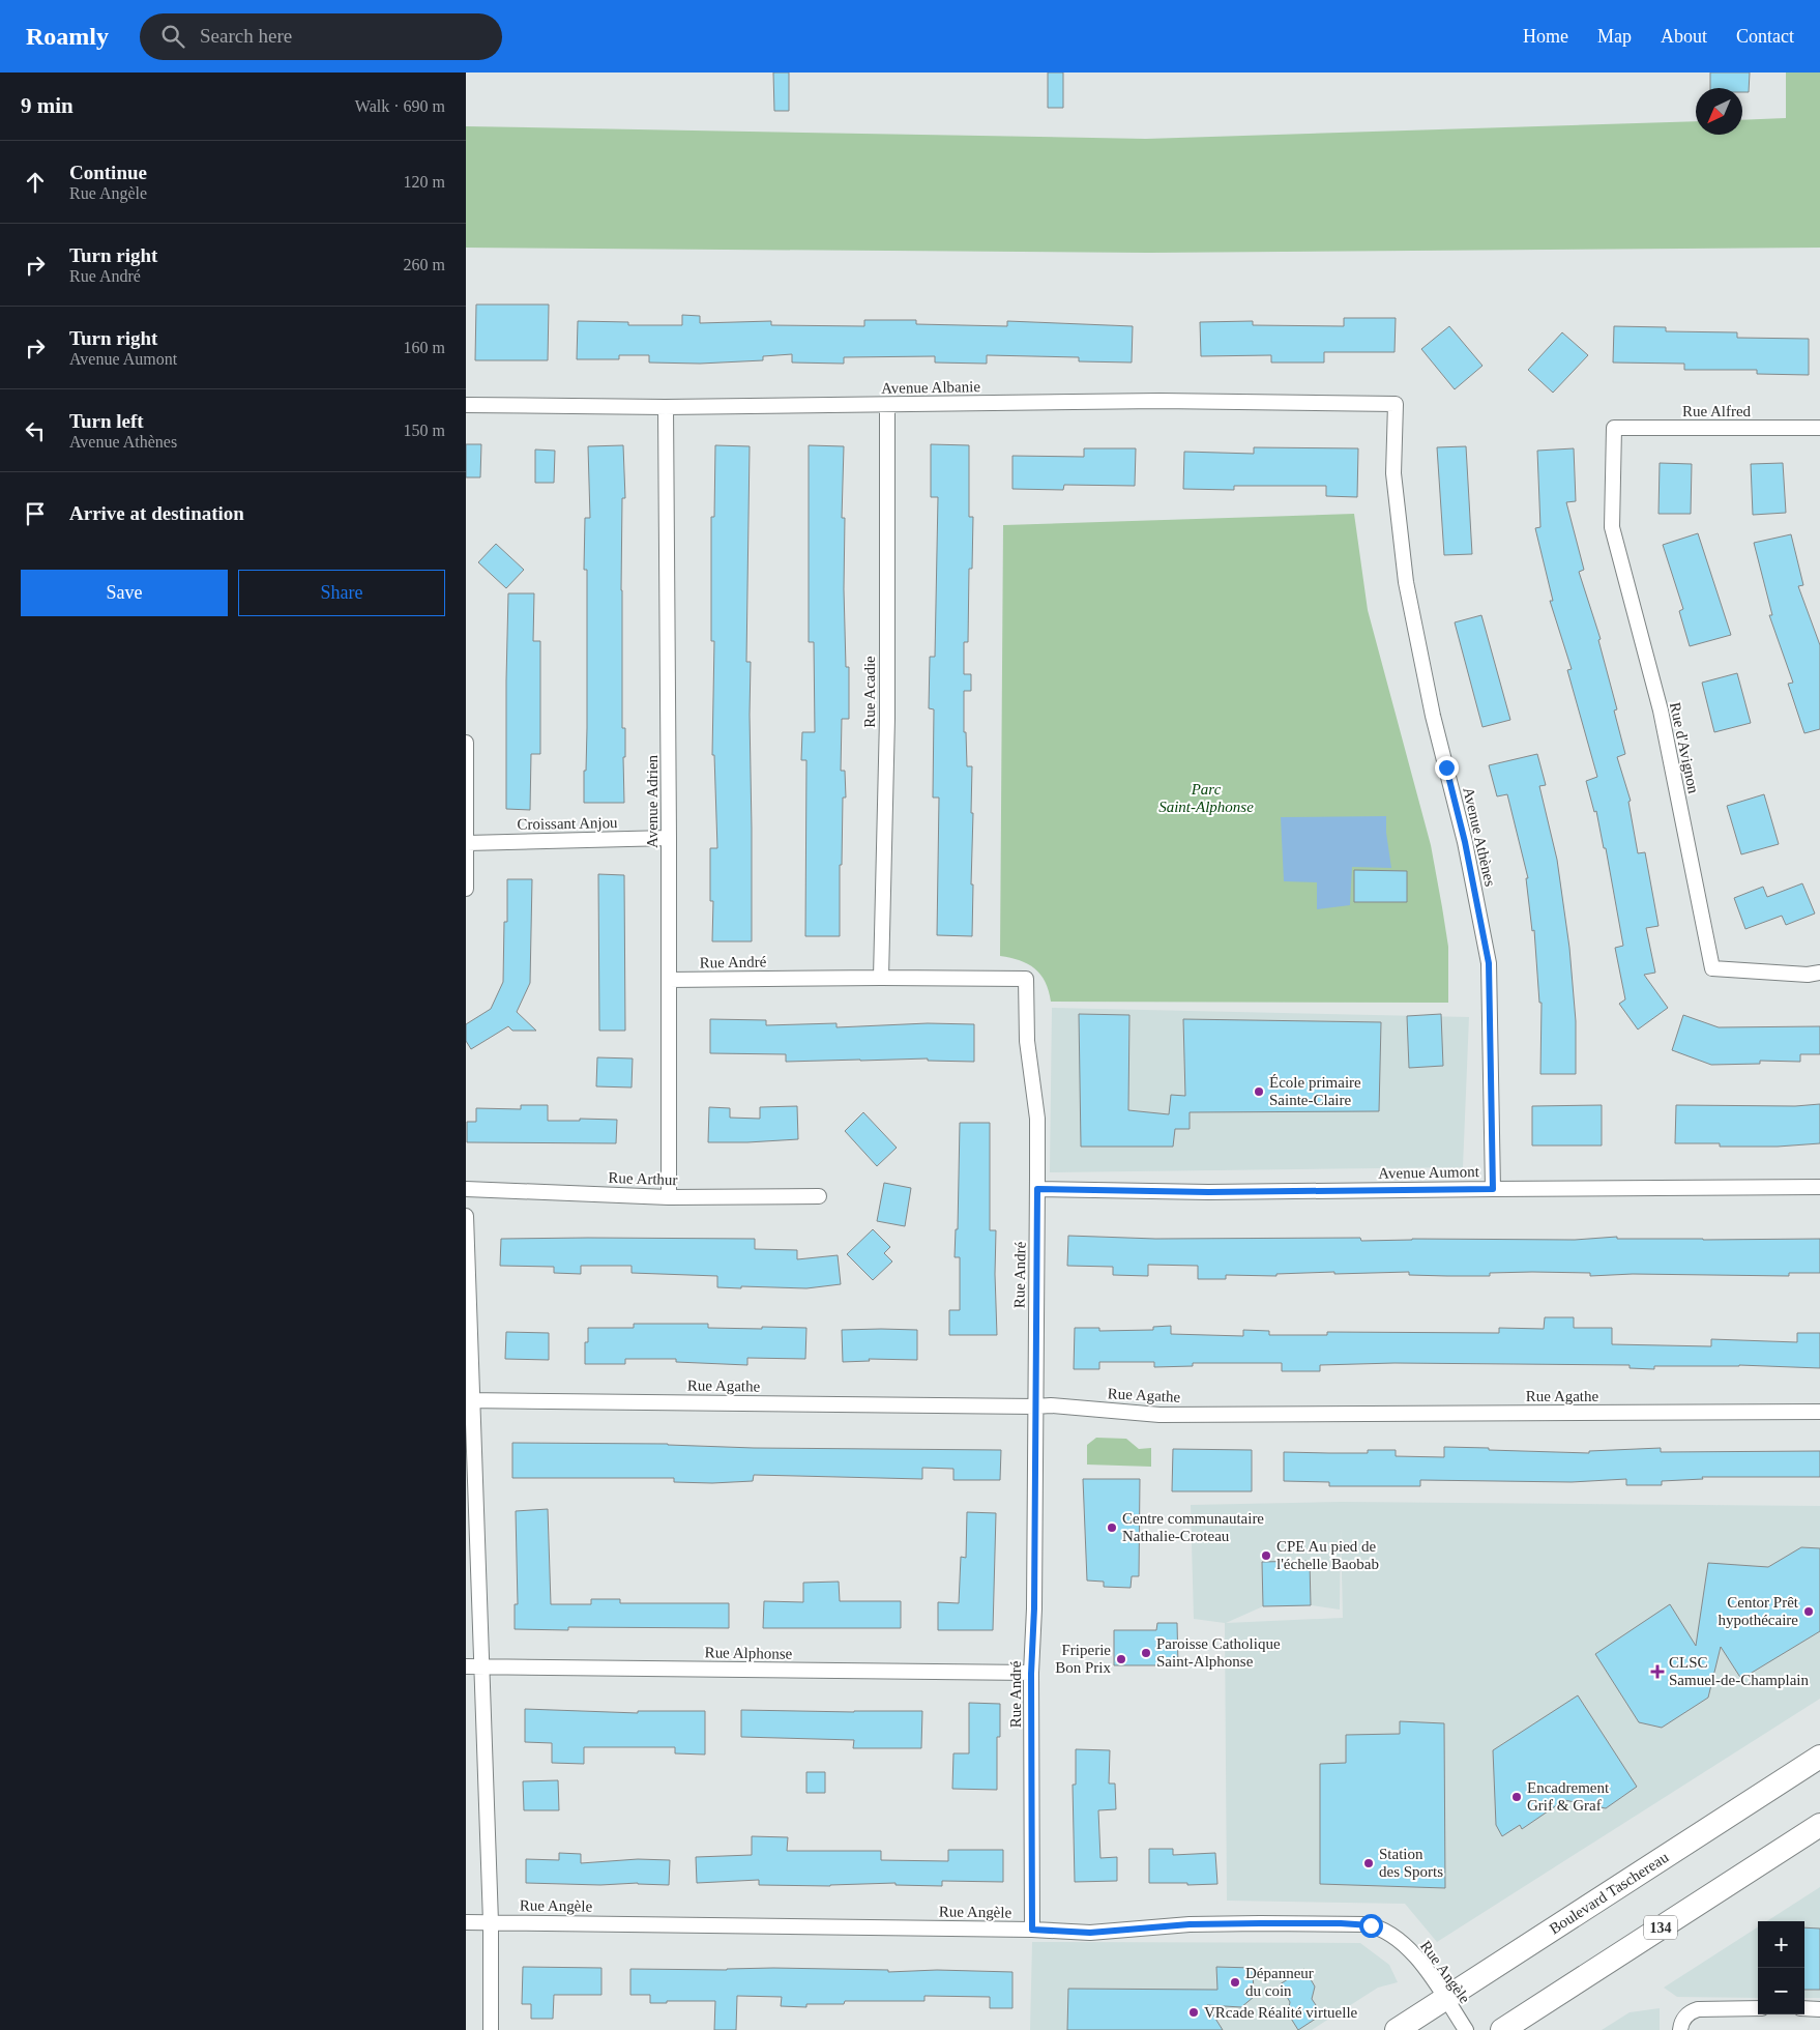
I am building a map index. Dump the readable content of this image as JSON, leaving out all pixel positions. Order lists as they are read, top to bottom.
{
  "streets": {
    "main road": ["Boulevard Taschereau", "134"],
    "street": [
      "Avenue Albanie",
      "Rue Alfred",
      "Rue Acadie",
      "Rue d'Avignon",
      "Avenue Adrien",
      "Croissant Anjou",
      "Avenue Athènes",
      "Rue André",
      "Avenue Aumont",
      "Rue Arthur",
      "Rue Agathe",
      "Rue Alphonse",
      "Rue Angèle"
    ]
  },
  "crossings": [
    ["Avenue Albanie", "Rue Acadie"],
    ["Avenue Albanie", "Avenue Adrien"],
    ["Avenue Albanie", "Avenue Athènes"],
    ["Rue Alfred", "Rue d'Avignon"],
    ["Rue Acadie", "Rue André"],
    ["Avenue Adrien", "Croissant Anjou"],
    ["Avenue Adrien", "Rue André"],
    ["Avenue Adrien", "Rue Arthur"],
    ["Avenue Athènes", "Avenue Aumont"],
    ["Rue André", "Avenue Aumont"],
    ["Rue André", "Rue Agathe"],
    ["Rue André", "Rue Alphonse"],
    ["Rue André", "Rue Angèle"],
    ["Boulevard Taschereau", "Rue Angèle"]
  ],
  "parks": ["Parc Saint-Alphonse"],
  "places": {
    "other": [
      "École primaire Sainte-Claire",
      "Centre communautaire Nathalie-Croteau",
      "CPE Au pied de l'échelle Baobab",
      "Centor Prêt hypothécaire",
      "Paroisse Catholique Saint-Alphonse",
      "Friperie Bon Prix",
      "Encadrement Grif & Graf",
      "Station des Sports",
      "Dépanneur du coin",
      "VRcade Réalité virtuelle"
    ],
    "health": ["CLSC Samuel-de-Champlain"]
  },
  "north": "bottom left",
  "page": {
    "header": "Roamly",
    "search": "Search here",
    "nav": [
      "Home",
      "Map",
      "About",
      "Contact"
    ],
    "heading": ["9 min", "Walk · 690 m"],
    "list": [
      ["Continue", "Rue Angèle", "120 m"],
      ["Turn right", "Rue André", "260 m"],
      ["Turn right", "Avenue Aumont", "160 m"],
      ["Turn left", "Avenue Athènes", "150 m"],
      "Arrive at destination"
    ],
    "buttons": ["Save", "Share"],
    "map_buttons": ["+", "−"]
  }
}
